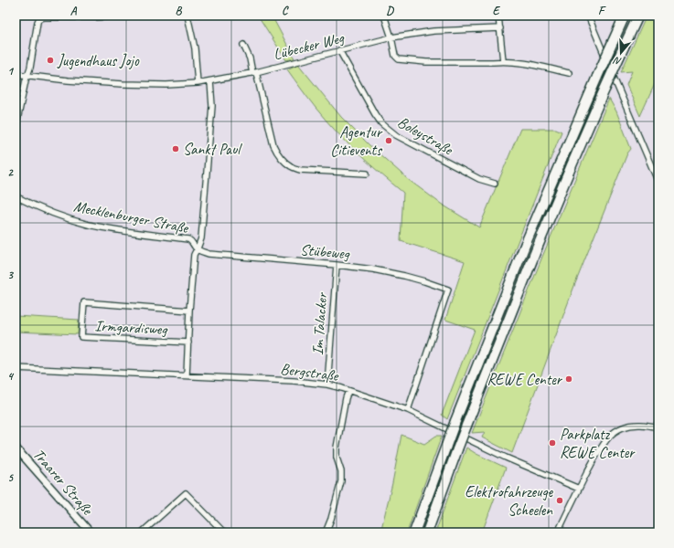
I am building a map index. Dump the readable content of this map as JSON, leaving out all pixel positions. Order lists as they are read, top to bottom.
{
  "streets": {
    "street": [
      "Lübecker Weg",
      "Boleystraße",
      "Mecklenburger Straße",
      "Stübeweg",
      "Im Talacker",
      "Irmgardisweg",
      "Bergstraße",
      "Traarer Straße"
    ]
  },
  "crossings": [
    ["Lübecker Weg", "Boleystraße"],
    ["Lübecker Weg", "Irmgardisweg"],
    ["Mecklenburger Straße", "Stübeweg"],
    ["Mecklenburger Straße", "Irmgardisweg"],
    ["Stübeweg", "Im Talacker"],
    ["Stübeweg", "Irmgardisweg"],
    ["Stübeweg", "Bergstraße"],
    ["Im Talacker", "Bergstraße"],
    ["Irmgardisweg", "Bergstraße"]
  ],
  "places": [
    "Jugendhaus Jojo",
    "Agentur Citievents",
    "Sankt Paul",
    "REWE Center",
    "Parkplatz REWE Center",
    "Elektrofahrzeuge Scheelen"
  ],
  "north": "bottom",
  "grid": {
    "columns": [
      "A",
      "B",
      "C",
      "D",
      "E",
      "F"
    ],
    "rows": [
      "1",
      "2",
      "3",
      "4",
      "5"
    ]
  }
}
